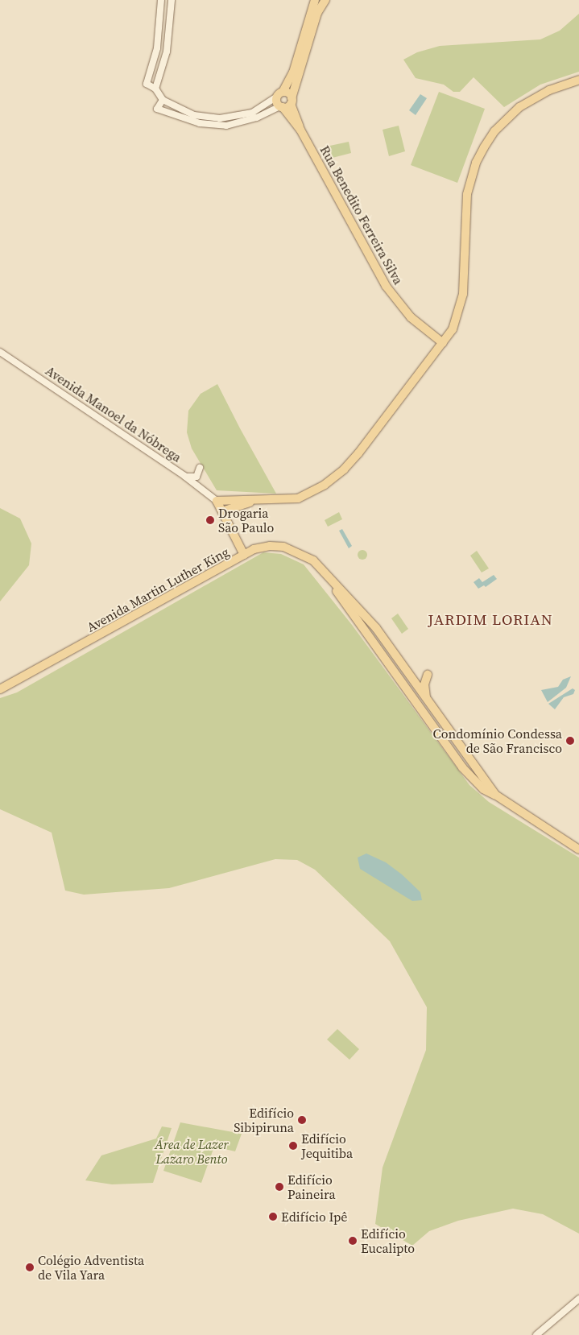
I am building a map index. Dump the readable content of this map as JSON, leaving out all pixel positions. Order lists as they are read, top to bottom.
{
  "streets": {
    "main road": ["Rua Benedito Ferreira Silva", "Avenida Martin Luther King"],
    "street": ["Avenida Manoel da Nóbrega"]
  },
  "districts": ["JARDIM LORIAN"],
  "parks": ["Área de Lazer Lazaro Bento"],
  "places": [
    "Drogaria São Paulo",
    "Condomínio Condessa de São Francisco",
    "Edifício Sibipiruna",
    "Edifício Jequitiba",
    "Edifício Paineira",
    "Edifício Ipê",
    "Edifício Eucalipto",
    "Colégio Adventista de Vila Yara"
  ]
}
